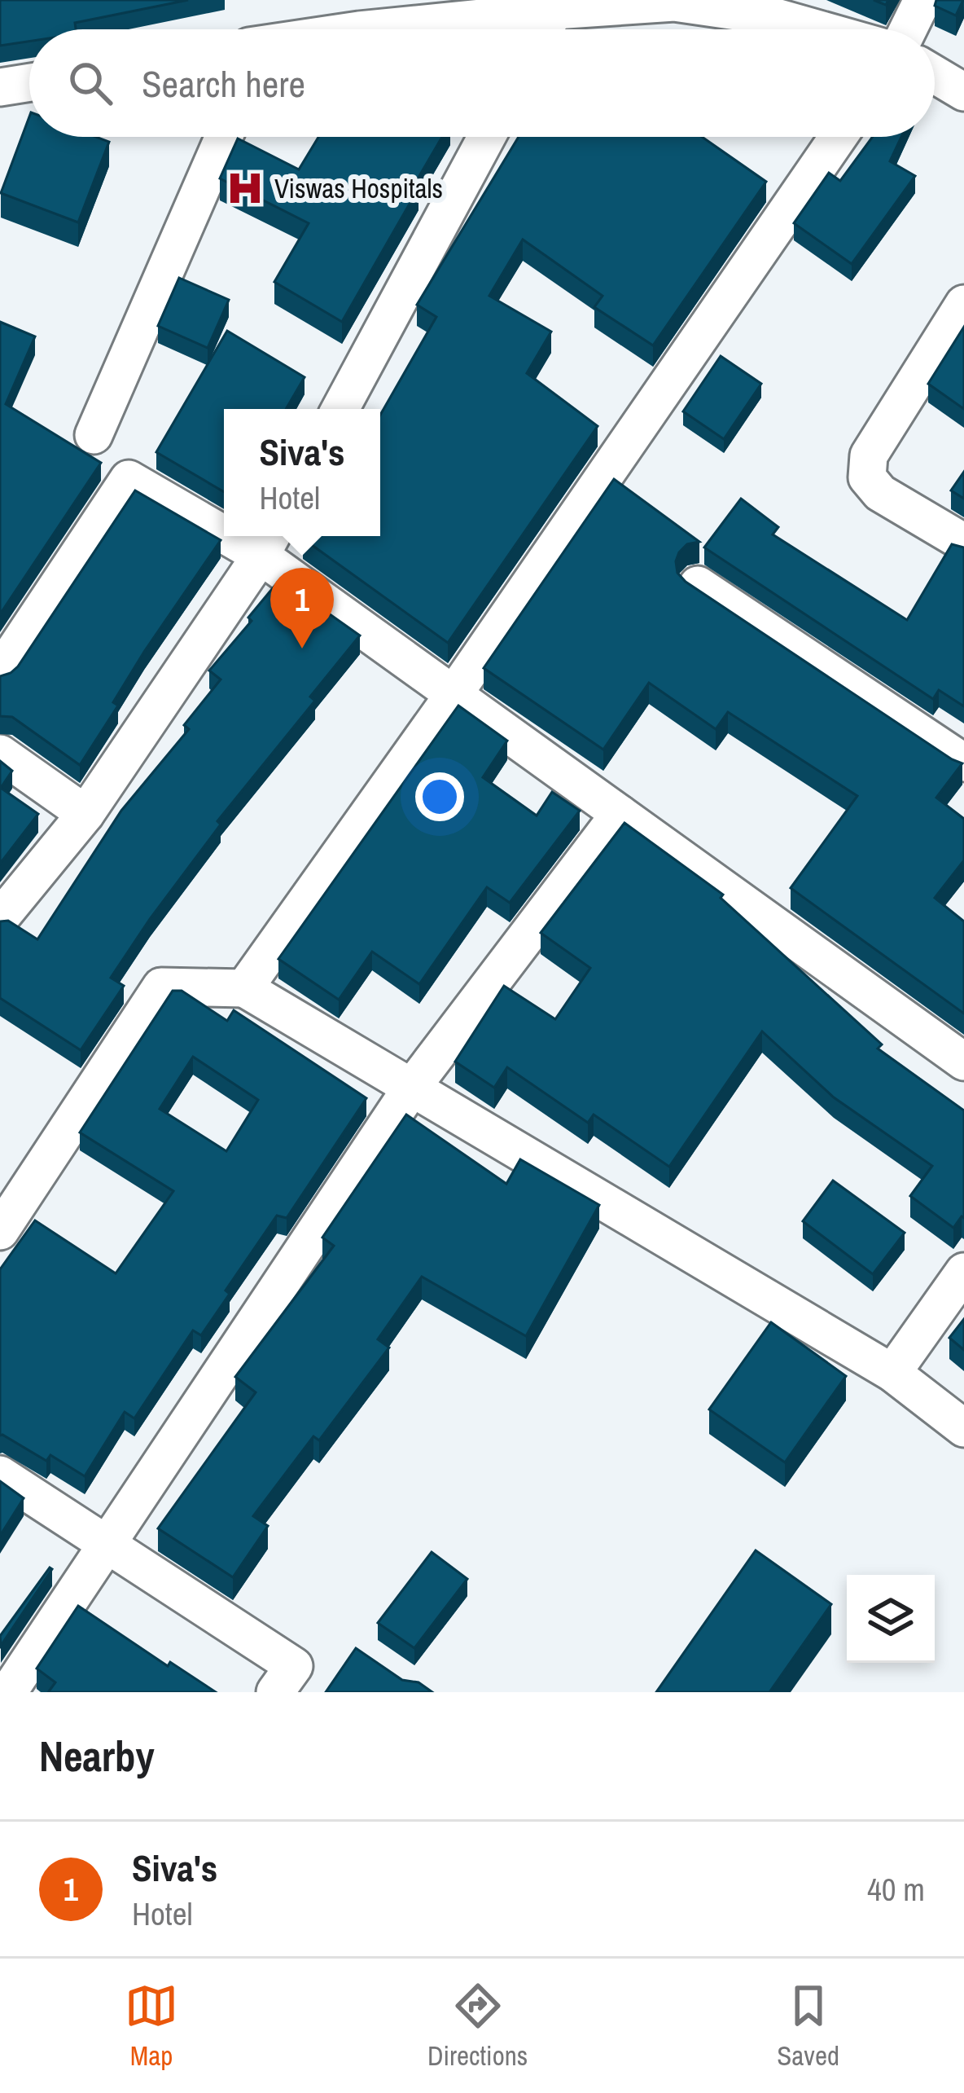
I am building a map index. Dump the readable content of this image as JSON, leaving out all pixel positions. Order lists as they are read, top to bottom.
{
  "places": {
    "hospital": ["Viswas Hospitals"]
  },
  "page": {
    "search": "Search here",
    "popup": ["Siva's", "Hotel"],
    "pins": "1",
    "heading": "Nearby",
    "list": [
      {
        "mark": "1",
        "name": "Siva's",
        "note": "Hotel",
        "value": "40 m"
      }
    ],
    "nav": ["Map", "Directions", "Saved"]
  }
}
